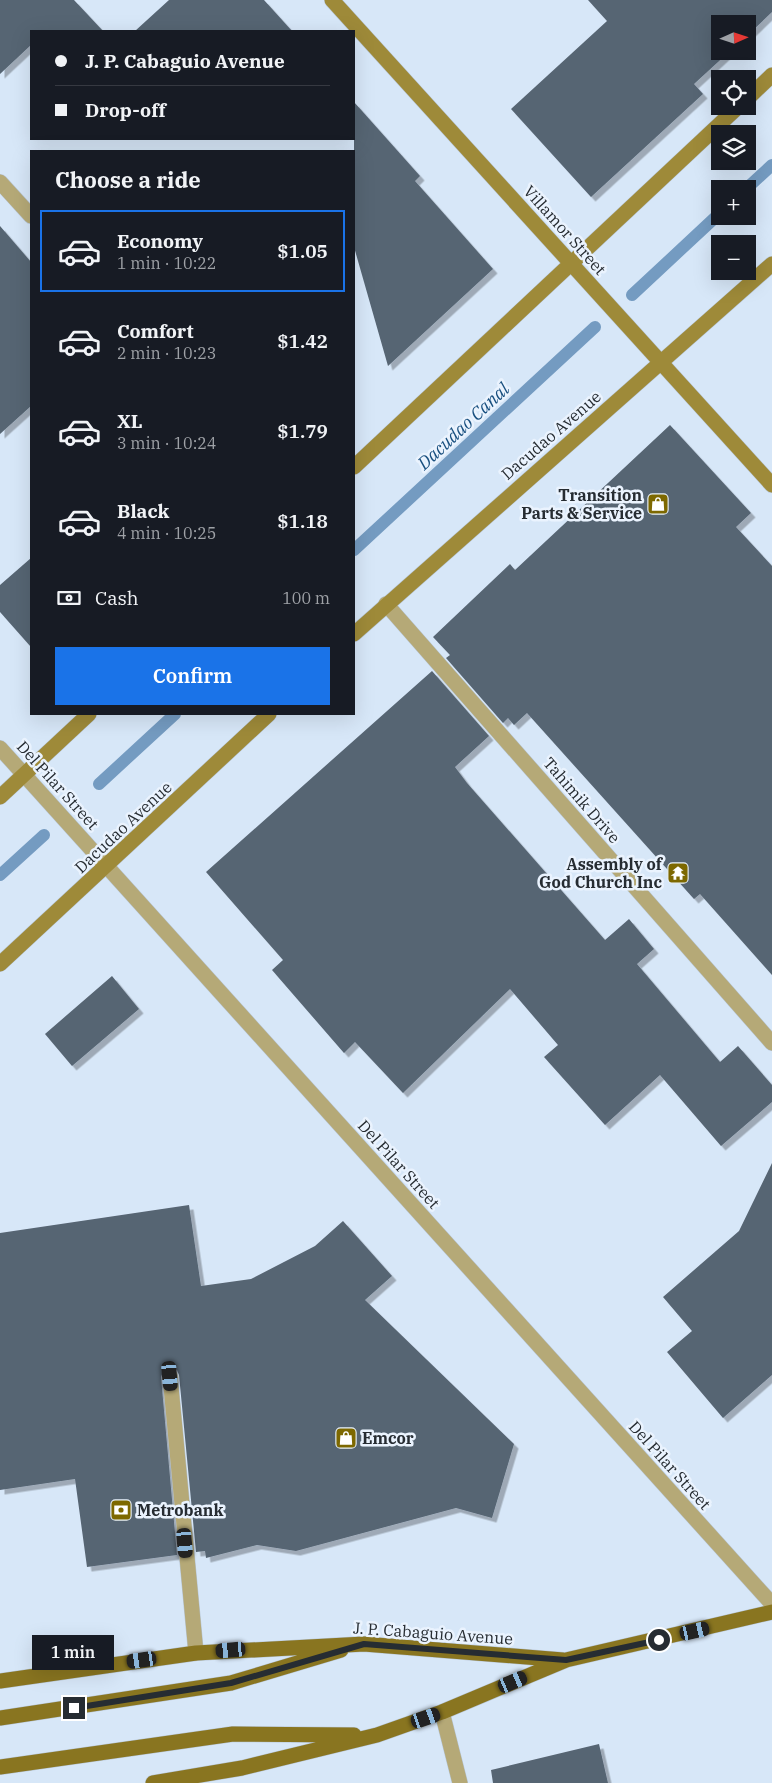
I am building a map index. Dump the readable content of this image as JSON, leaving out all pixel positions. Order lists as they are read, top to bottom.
{
  "streets": {
    "main road": ["Villamor Street", "Dacudao Avenue", "J. P. Cabaguio Avenue"],
    "street": ["Del Pilar Street", "Tahimik Drive"]
  },
  "crossings": [
    ["Villamor Street", "Dacudao Avenue"],
    ["Dacudao Avenue", "Del Pilar Street"],
    ["Dacudao Avenue", "Tahimik Drive"]
  ],
  "water": ["Dacudao Canal"],
  "places": {
    "shop": ["Transition Parts & Service", "Emcor"],
    "temple": ["Assembly of God Church Inc"],
    "bank": ["Metrobank"]
  },
  "north": "right",
  "page": {
    "map_buttons": ["+", "−"],
    "banner": ["J. P. Cabaguio Avenue", "Drop-off"],
    "heading": "Choose a ride",
    "list": [
      {
        "name": "Economy",
        "note": "1 min · 10:22",
        "value": "$1.05"
      },
      {
        "name": "Comfort",
        "note": "2 min · 10:23",
        "value": "$1.42"
      },
      {
        "name": "XL",
        "note": "3 min · 10:24",
        "value": "$1.79"
      },
      {
        "name": "Black",
        "note": "4 min · 10:25",
        "value": "$1.18"
      }
    ],
    "pay": ["Cash", "100 m"],
    "buttons": "Confirm",
    "bubble": "1 min"
  }
}
